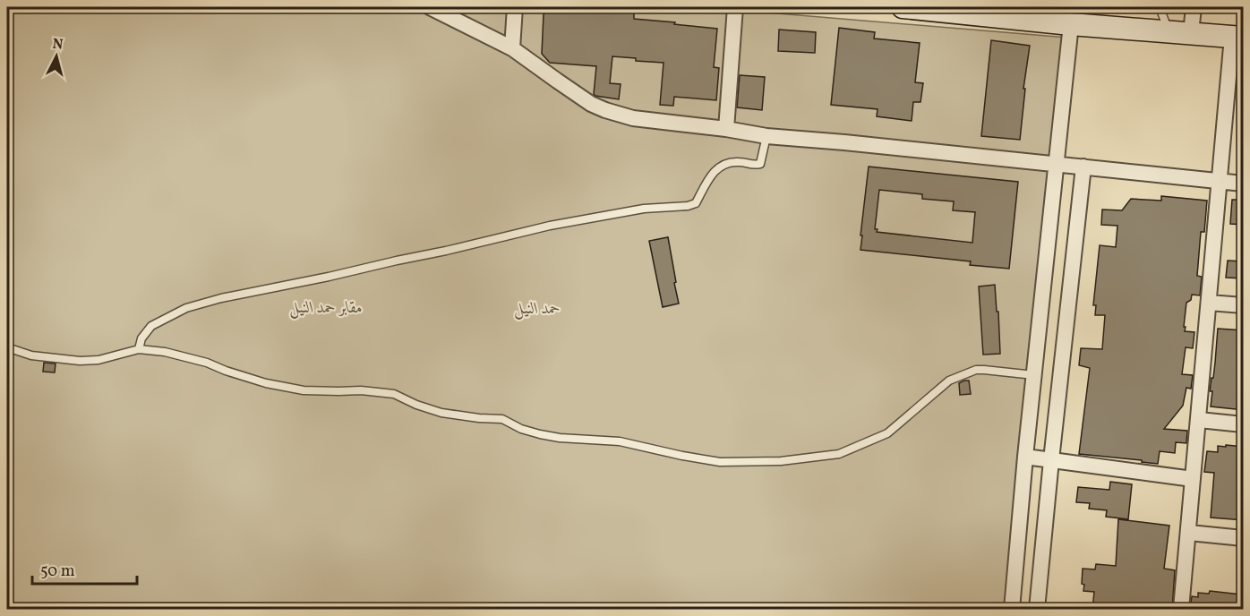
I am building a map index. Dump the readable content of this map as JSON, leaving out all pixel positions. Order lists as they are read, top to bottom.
{
  "parks": ["مقابر حمد النيل", "حمد النيل"],
  "scale_bar": "50 m",
  "north": "top"
}
